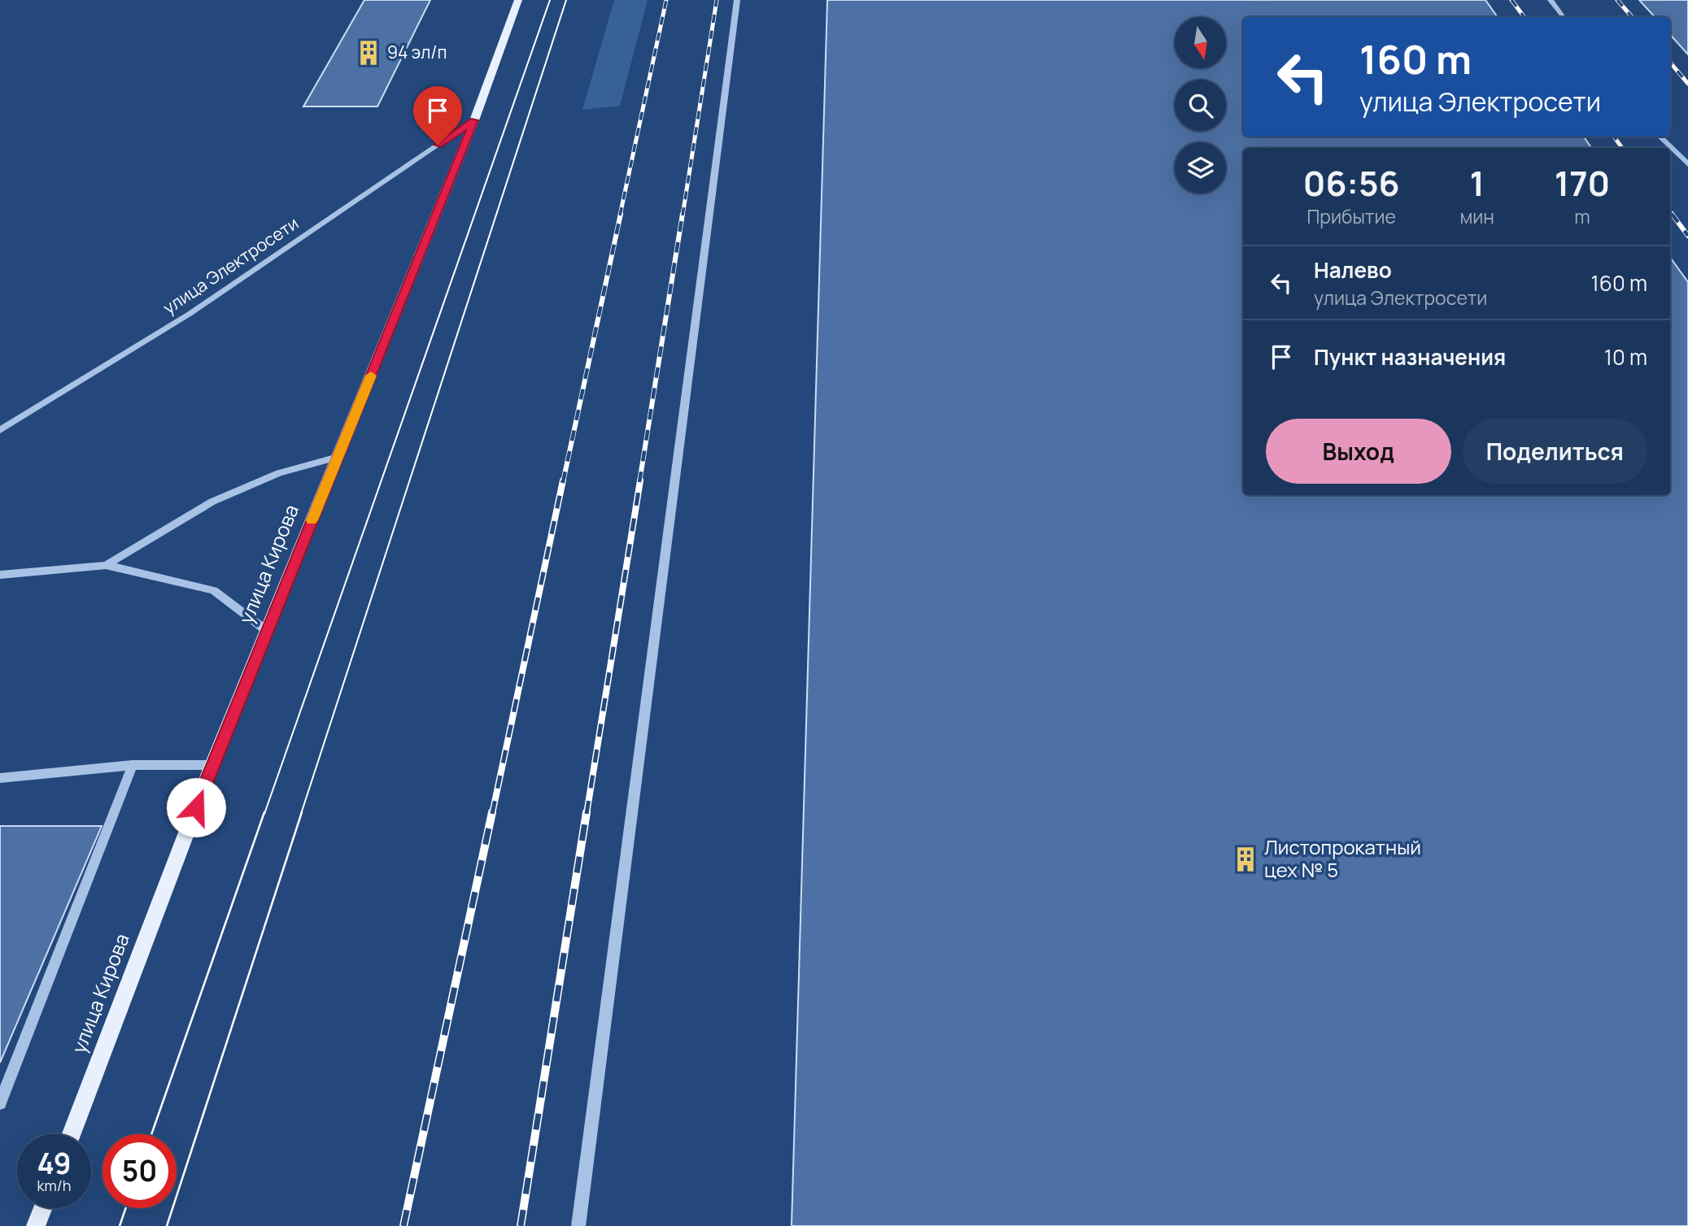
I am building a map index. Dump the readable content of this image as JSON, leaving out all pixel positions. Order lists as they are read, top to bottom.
{
  "streets": {
    "main road": ["улица Кирова"],
    "street": ["улица Электросети"]
  },
  "crossings": [
    ["улица Электросети", "улица Кирова"]
  ],
  "places": {
    "building": ["94 эл/п", "Листопрокатный цех № 5"]
  },
  "north": "bottom",
  "page": {
    "turn": ["160 m", "улица Электросети"],
    "eta": [
      "06:56",
      "Прибытие",
      "1",
      "мин",
      "170",
      "m"
    ],
    "list": [
      {
        "name": "Налево",
        "note": "улица Электросети",
        "value": "160 m"
      },
      {
        "name": "Пункт назначения",
        "value": "10 m"
      }
    ],
    "buttons": ["Выход", "Поделиться"],
    "speed": "49 km/h",
    "limit": "50"
  }
}
